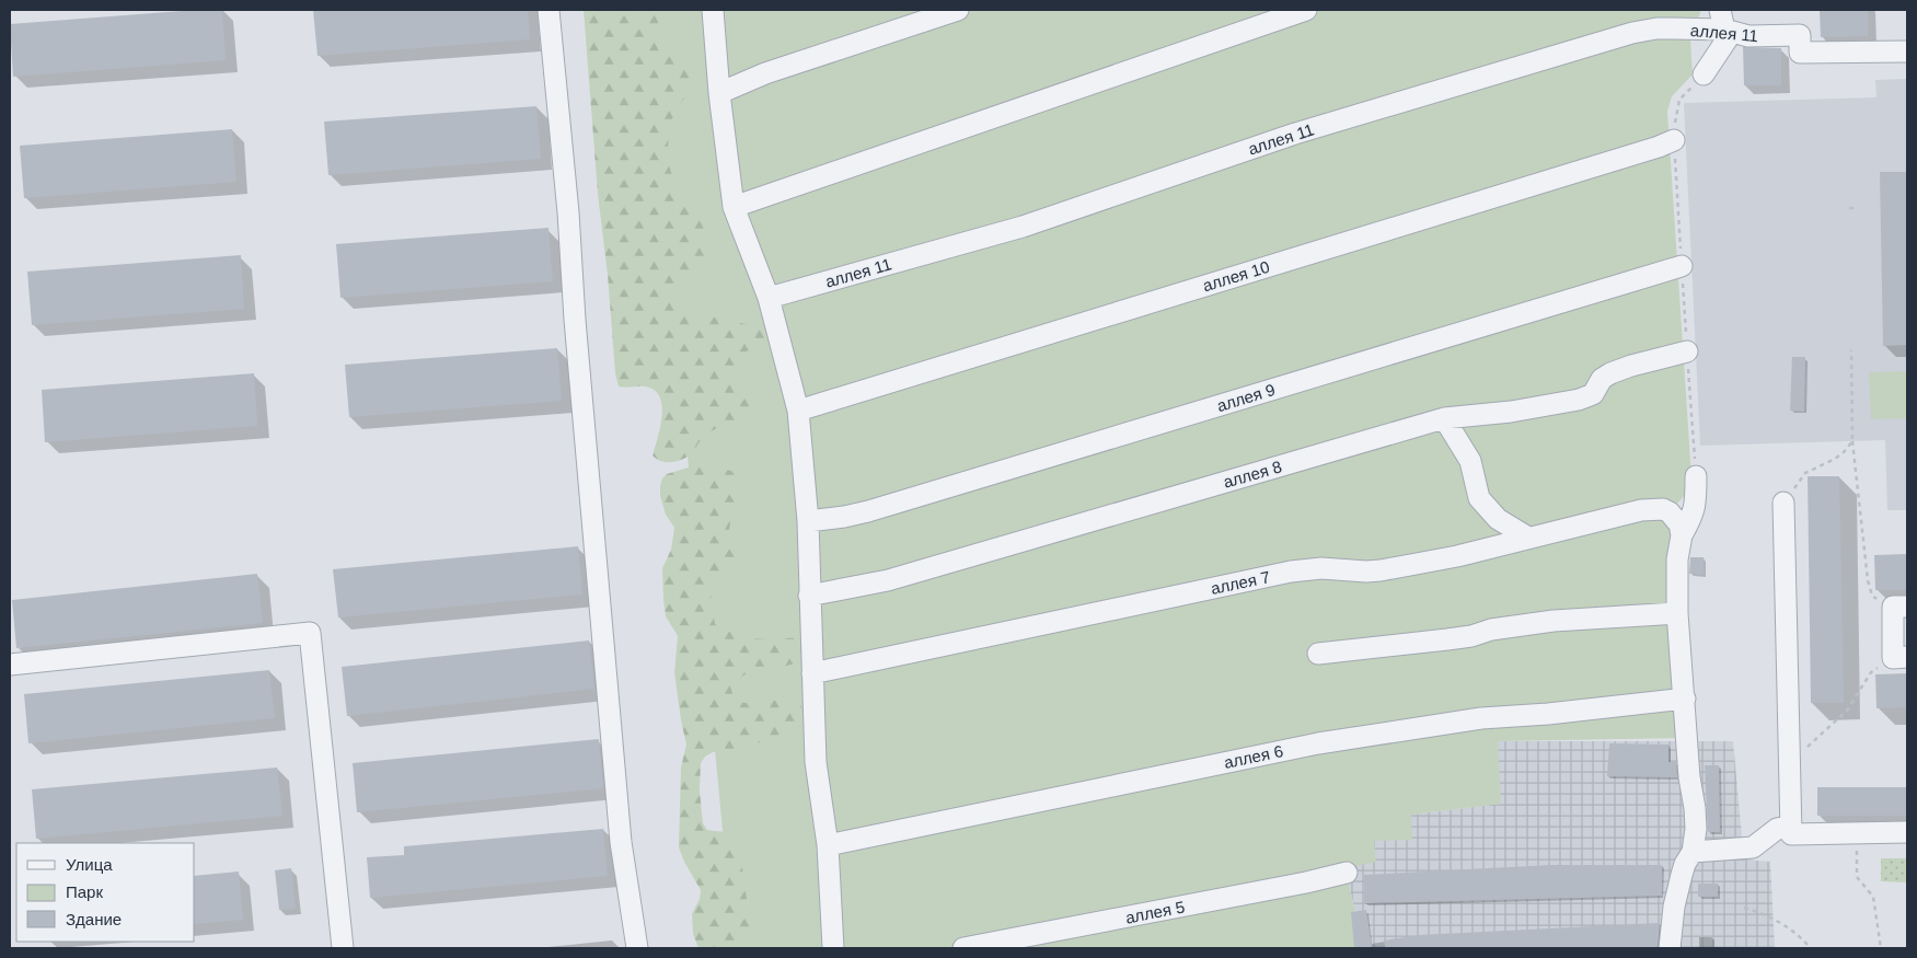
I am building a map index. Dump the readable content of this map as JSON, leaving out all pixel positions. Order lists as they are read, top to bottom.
{
  "streets": {
    "street": [
      "аллея 11",
      "аллея 10",
      "аллея 9",
      "аллея 8",
      "аллея 7",
      "аллея 6",
      "аллея 5"
    ]
  },
  "legend": ["Улица", "Парк", "Здание"]
}
